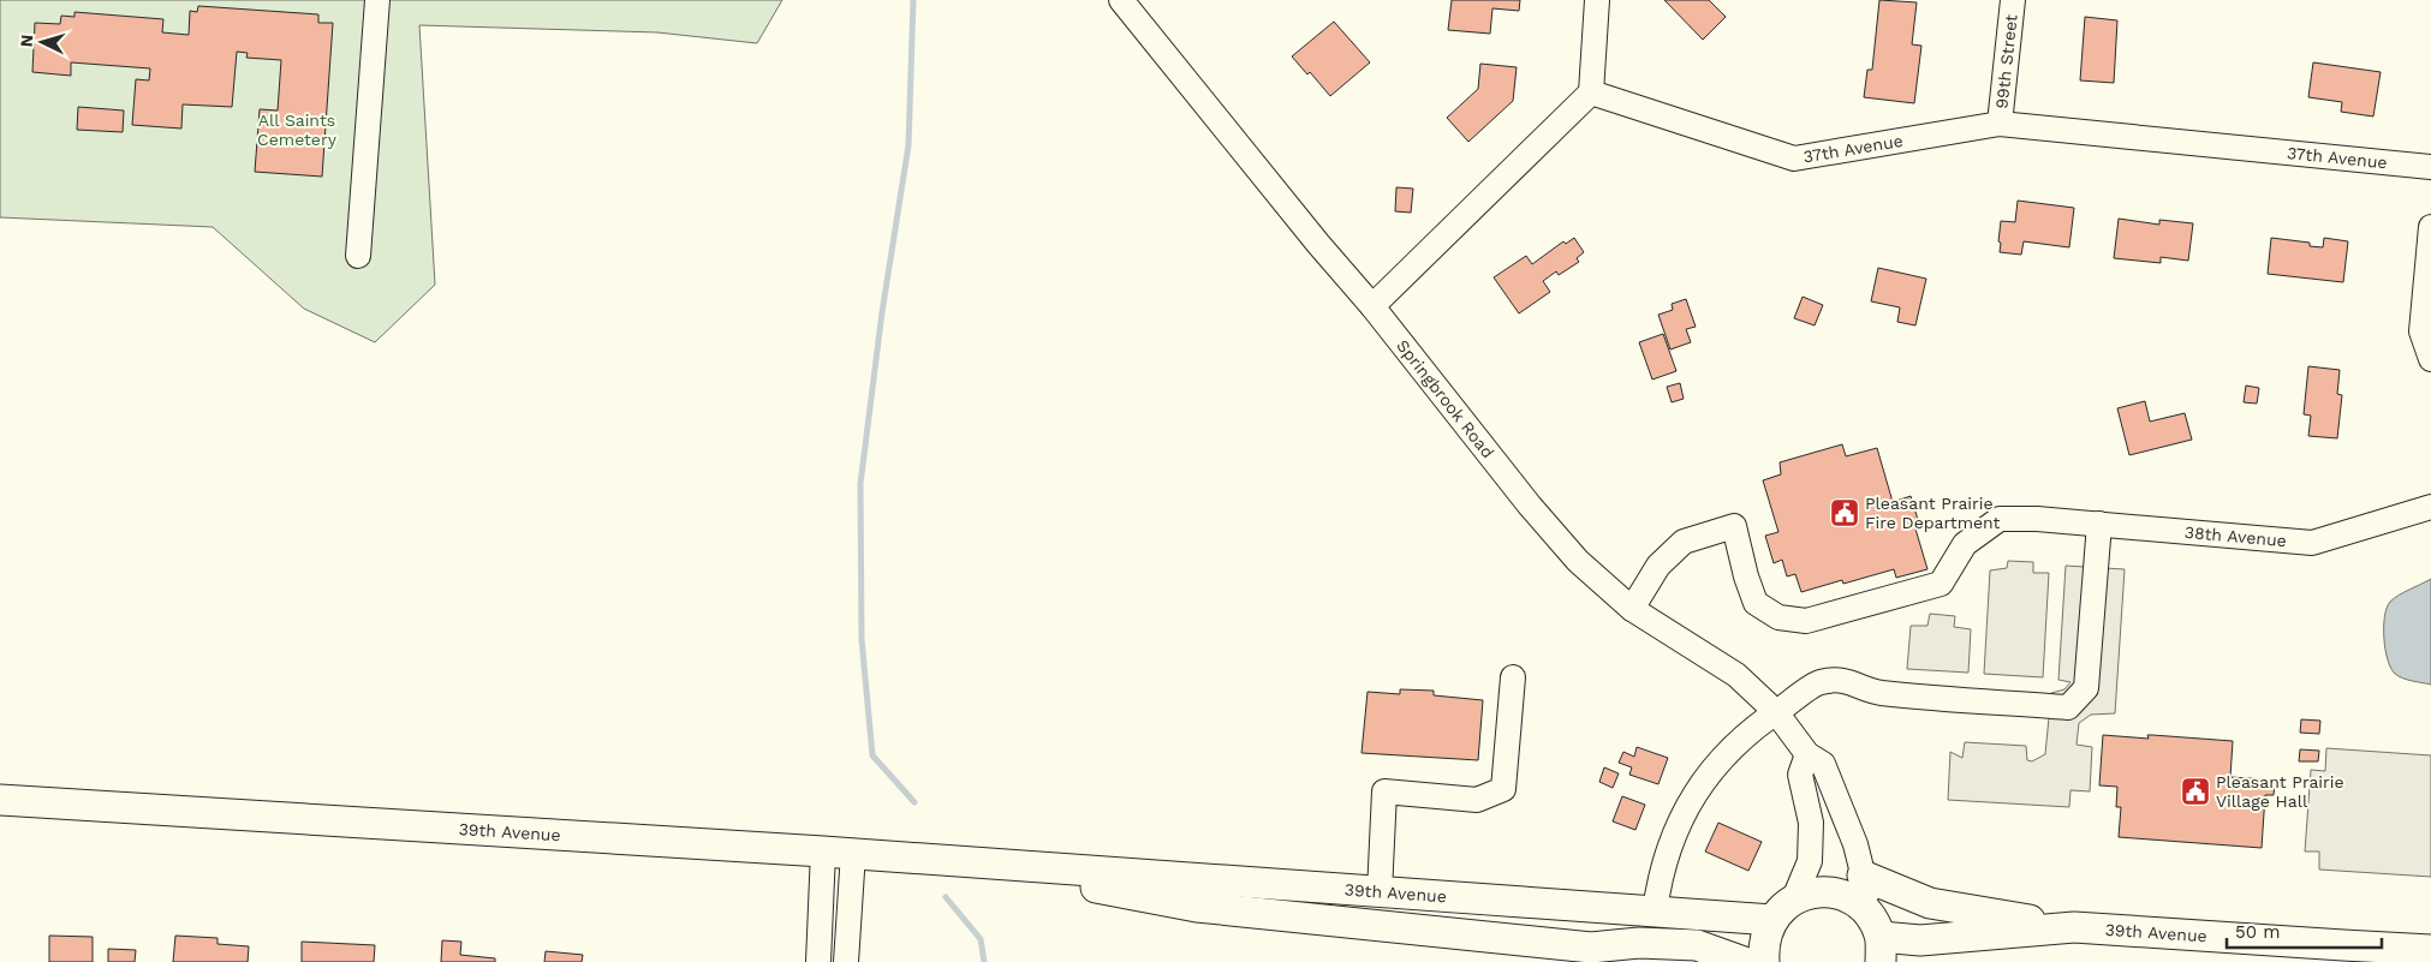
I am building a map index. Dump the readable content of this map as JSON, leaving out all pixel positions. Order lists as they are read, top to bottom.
{
  "streets": {
    "main road": ["39th Avenue"],
    "street": [
      "99th Street",
      "37th Avenue",
      "Springbrook Road",
      "38th Avenue"
    ]
  },
  "crossings": [
    ["99th Street", "37th Avenue"],
    ["Springbrook Road", "38th Avenue"],
    ["Springbrook Road", "39th Avenue"]
  ],
  "parks": ["All Saints Cemetery"],
  "places": {
    "public building": ["Pleasant Prairie Fire Department", "Pleasant Prairie Village Hall"]
  },
  "scale_bar": "50 m",
  "north": "left"
}
